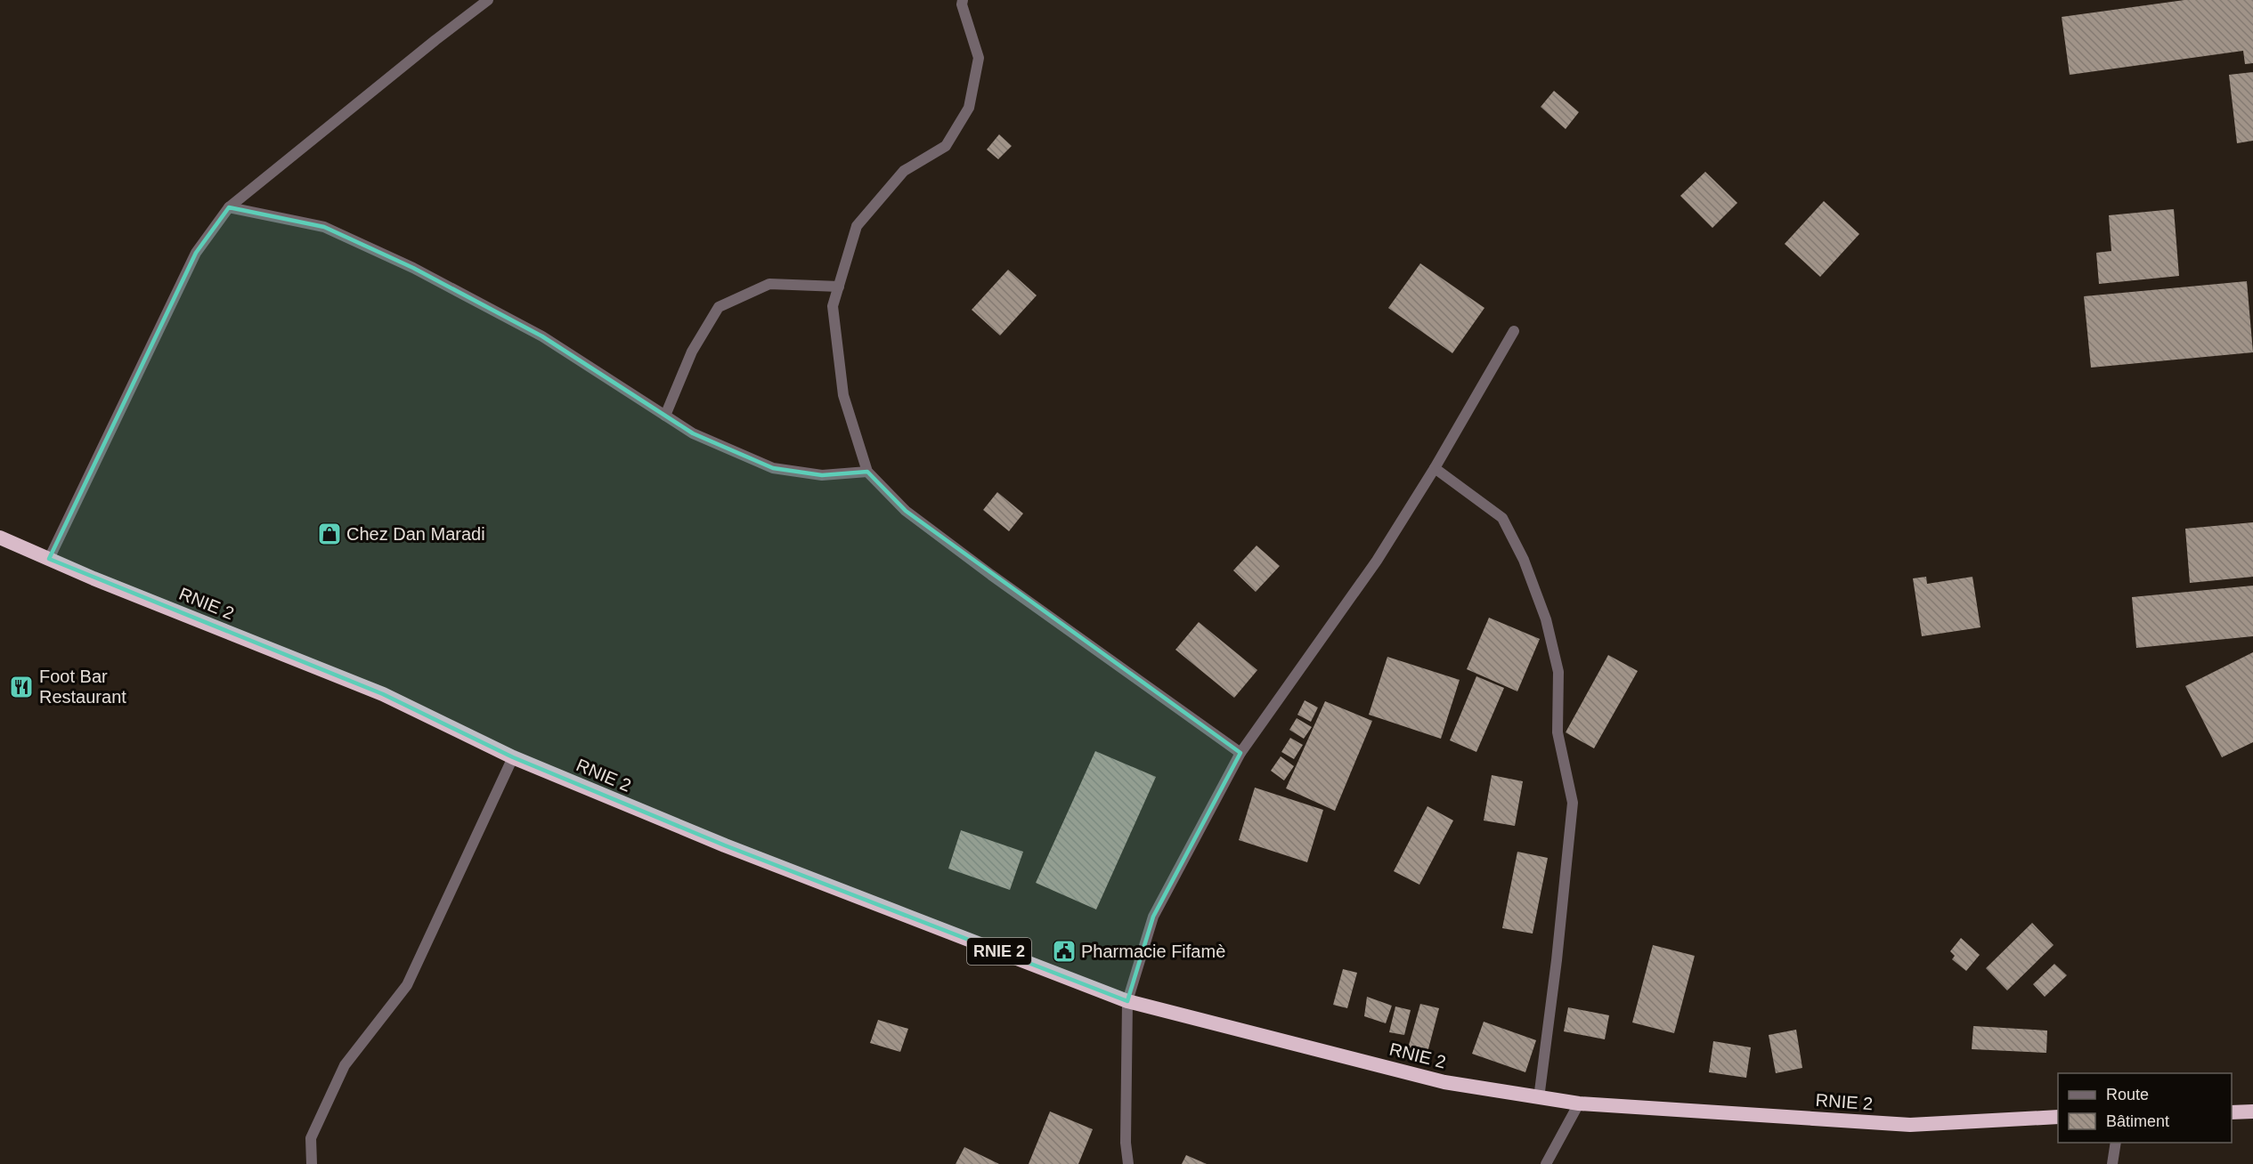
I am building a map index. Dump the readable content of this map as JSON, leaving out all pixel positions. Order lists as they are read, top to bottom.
{
  "streets": {
    "highway": ["RNIE 2"]
  },
  "places": {
    "shop": ["Chez Dan Maradi"],
    "restaurant": ["Foot Bar Restaurant"],
    "public building": ["Pharmacie Fifamè"]
  },
  "legend": ["Route", "Bâtiment"]
}
